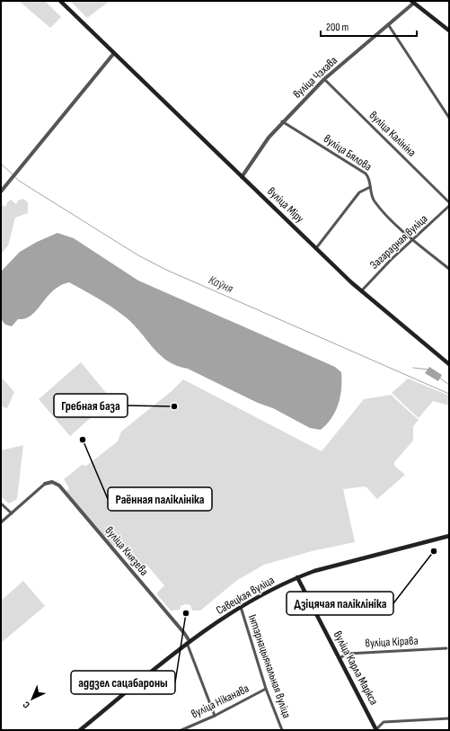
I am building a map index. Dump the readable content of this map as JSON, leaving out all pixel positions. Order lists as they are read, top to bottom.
{
  "streets": {
    "main road": ["вуліца Міру", "Савецкая вуліца", "вуліца Карла Маркса"],
    "street": [
      "вуліца Чэхава",
      "вуліца Калініна",
      "вуліца Бялова",
      "Загарадная вуліца",
      "вуліца Князева",
      "вуліца Кірава",
      "Інтэрнацыянальная вуліца",
      "вуліца Ніканава"
    ]
  },
  "crossings": [
    ["вуліца Чэхава", "вуліца Калініна"],
    ["вуліца Чэхава", "вуліца Бялова"],
    ["вуліца Чэхава", "вуліца Міру"],
    ["вуліца Бялова", "Загарадная вуліца"],
    ["вуліца Міру", "Загарадная вуліца"],
    ["вуліца Князева", "Савецкая вуліца"],
    ["Савецкая вуліца", "Інтэрнацыянальная вуліца"],
    ["Савецкая вуліца", "вуліца Карла Маркса"],
    ["вуліца Кірава", "вуліца Карла Маркса"],
    ["Інтэрнацыянальная вуліца", "вуліца Ніканава"]
  ],
  "water": ["Каўня"],
  "places": [
    "Гребная база",
    "Раённая паліклініка",
    "Дзіцячая паліклініка",
    "аддзел сацабароны"
  ],
  "scale_bar": "200 m",
  "north": "bottom left"
}
